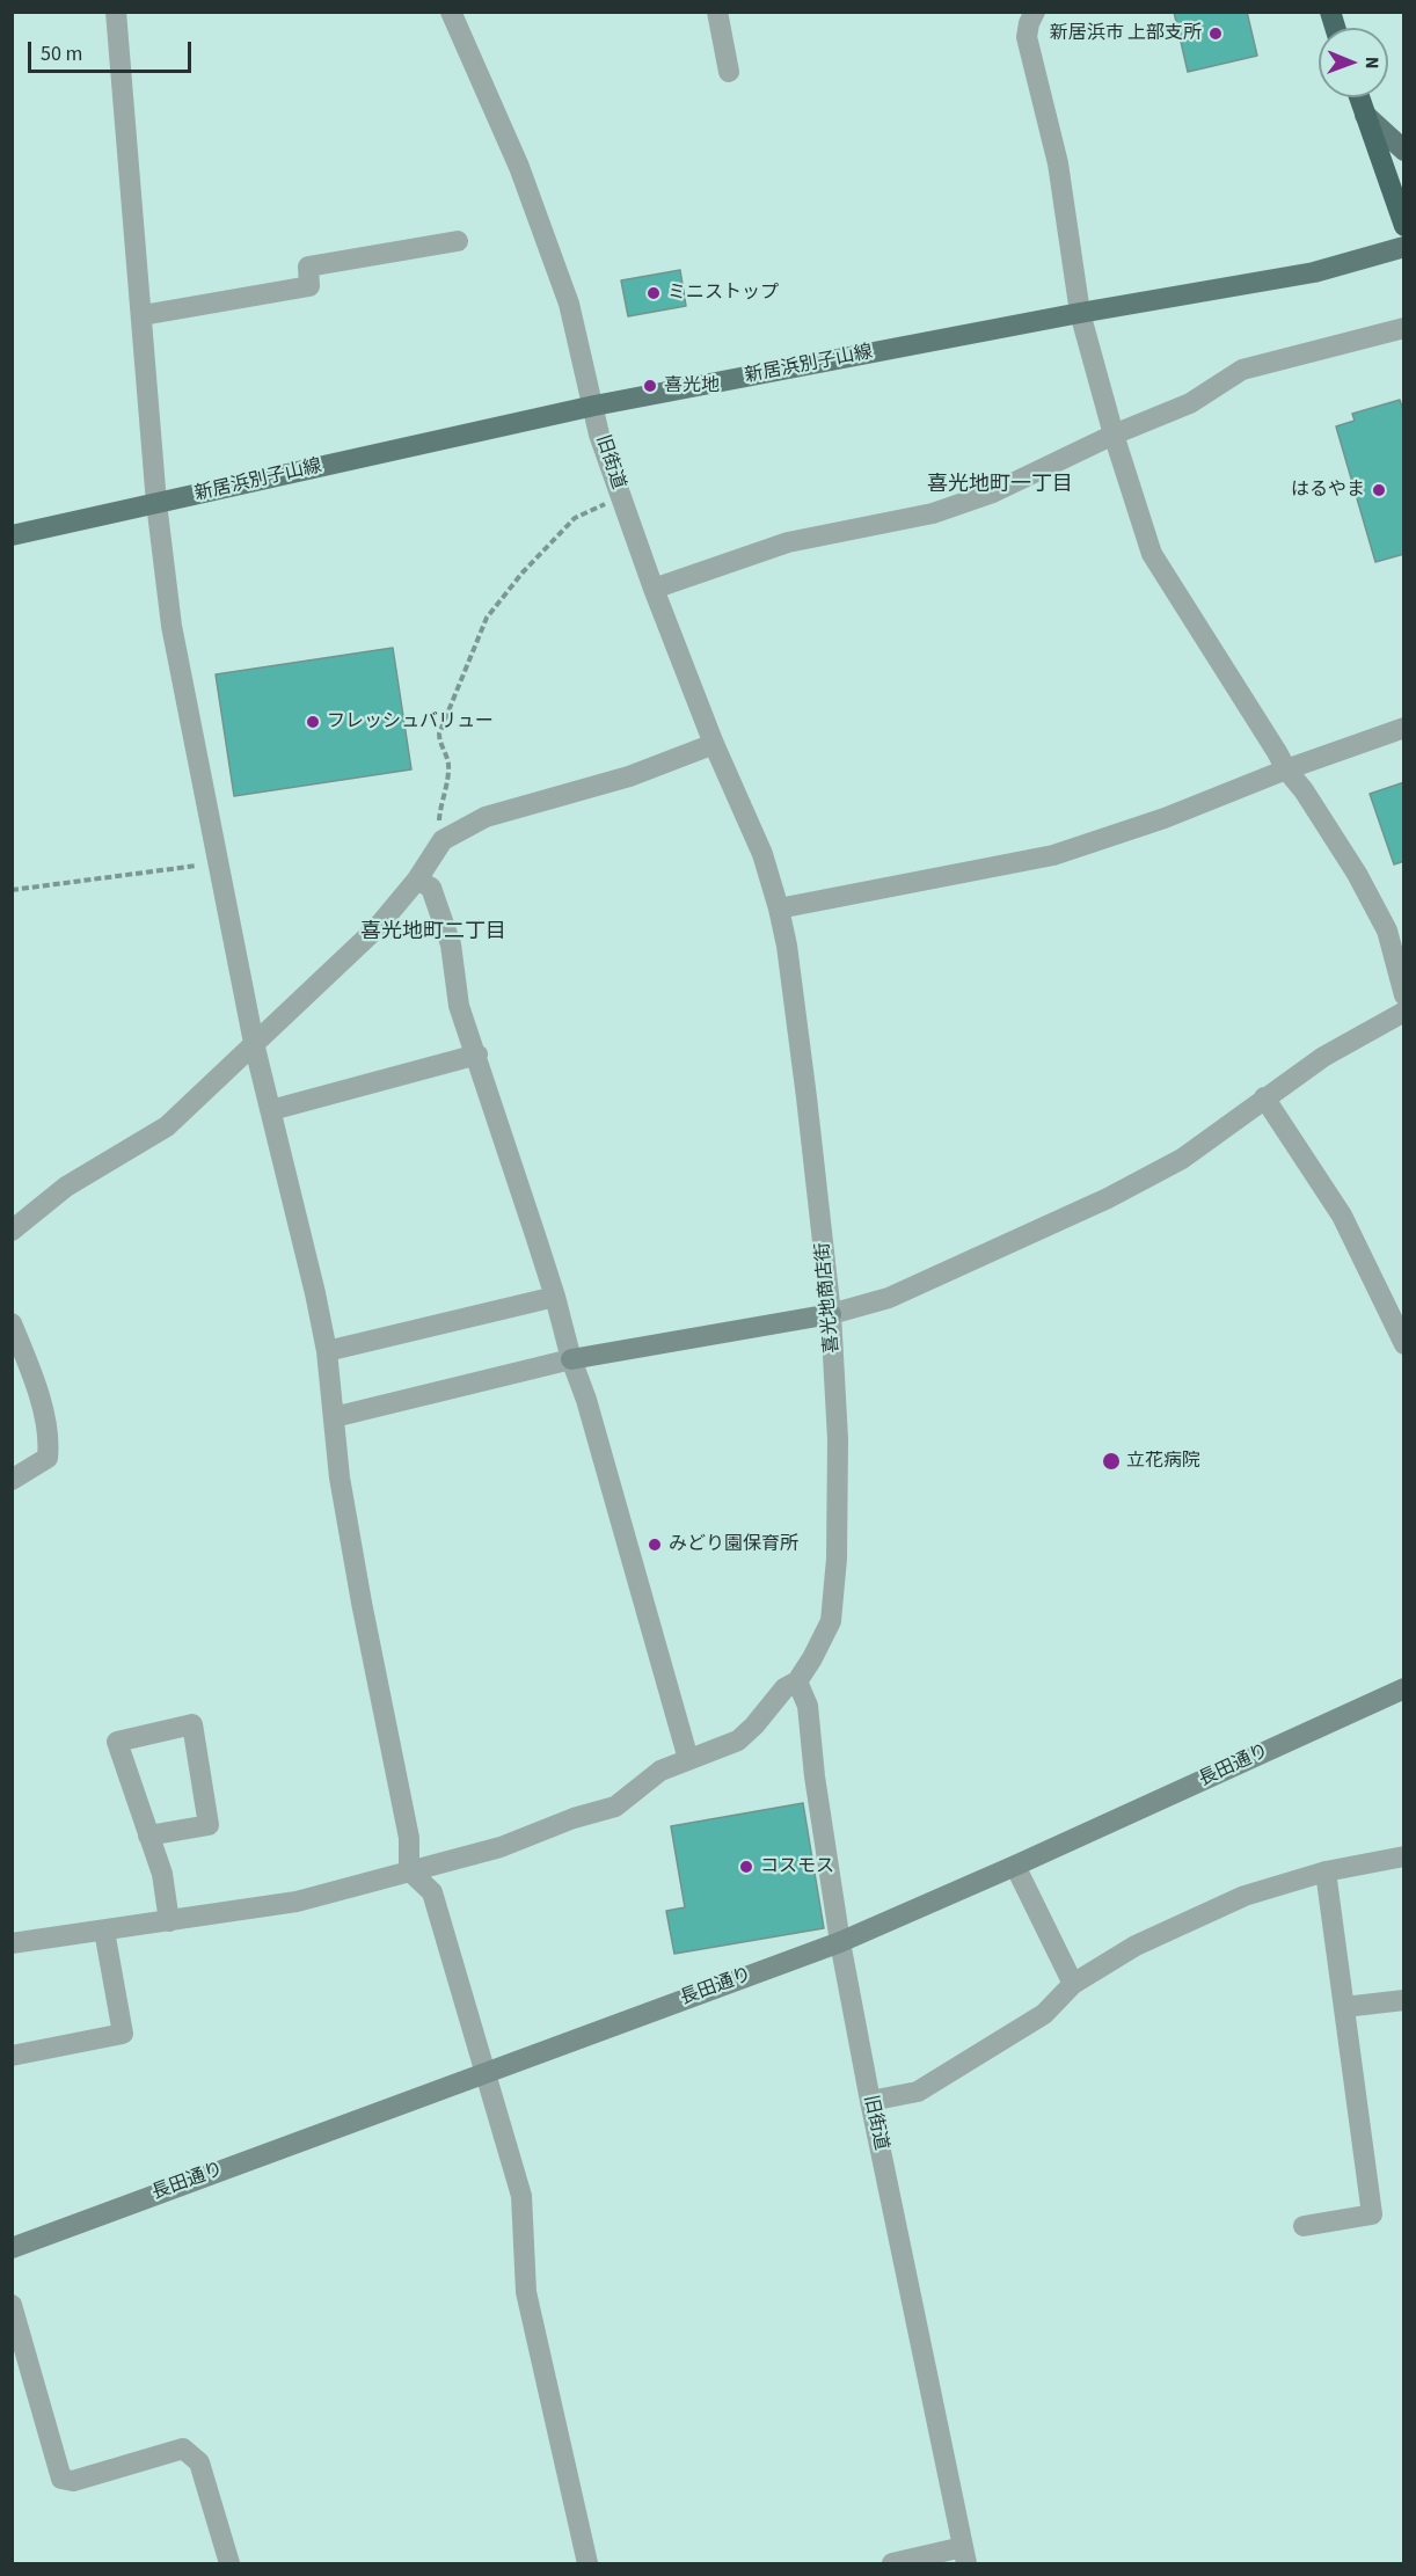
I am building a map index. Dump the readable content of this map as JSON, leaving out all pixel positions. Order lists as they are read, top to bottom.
{
  "streets": {
    "main road": ["新居浜別子山線"],
    "street": ["旧街道", "喜光地商店街", "長田通り"]
  },
  "crossings": [
    ["新居浜別子山線", "旧街道"],
    ["旧街道", "喜光地商店街"],
    ["旧街道", "長田通り"]
  ],
  "districts": ["喜光地町一丁目", "喜光地町二丁目"],
  "places": [
    "新居浜市 上部支所",
    "ミニストップ",
    "喜光地",
    "はるやま",
    "フレッシュバリュー",
    "立花病院",
    "みどり園保育所",
    "コスモス"
  ],
  "scale_bar": "50 m",
  "north": "right"
}
